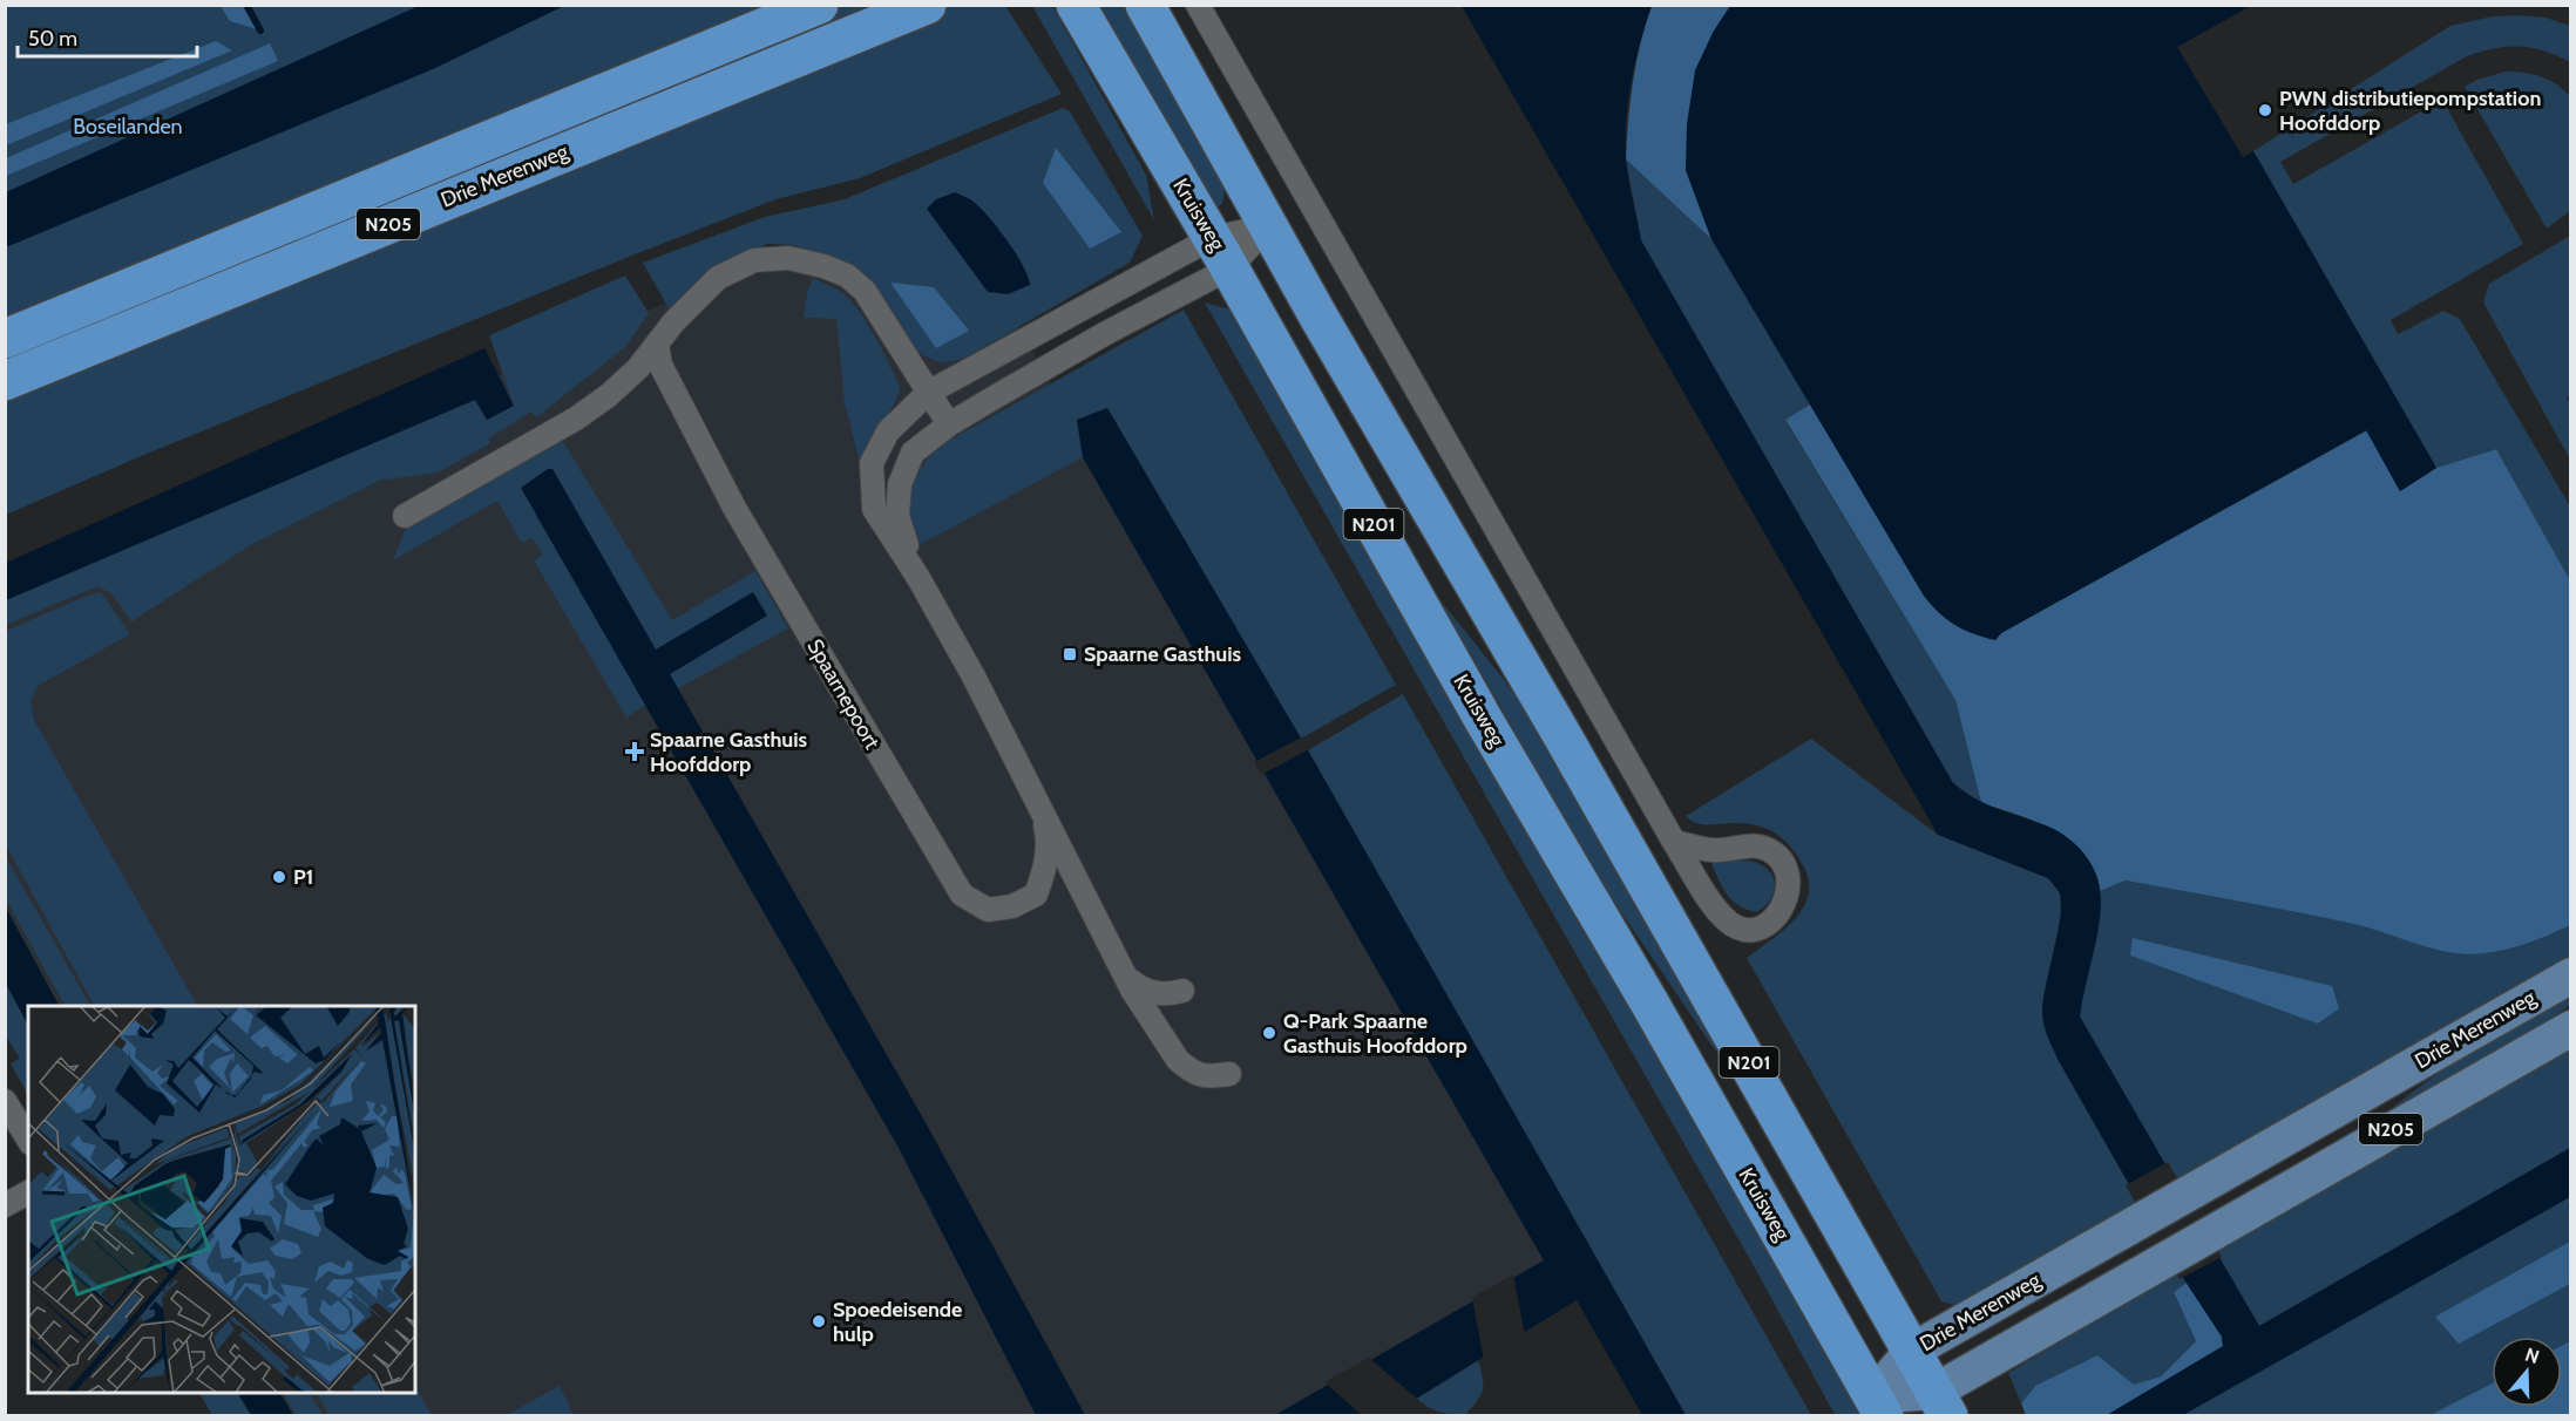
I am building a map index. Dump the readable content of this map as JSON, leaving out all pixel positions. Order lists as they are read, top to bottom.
{
  "streets": {
    "highway": [
      "Drie Merenweg",
      "Kruisweg",
      "N205",
      "N201"
    ],
    "street": ["Spaarnepoort"]
  },
  "crossings": [
    ["Drie Merenweg", "Kruisweg"],
    ["Drie Merenweg", "N205"],
    ["Drie Merenweg", "N201"],
    ["Kruisweg", "N205"],
    ["Kruisweg", "Spaarnepoort"],
    ["N205", "N201"],
    ["N201", "Spaarnepoort"]
  ],
  "parks": ["Boseilanden"],
  "places": {
    "other": [
      "PWN distributiepompstation Hoofddorp",
      "P1",
      "Q-Park Spaarne Gasthuis Hoofddorp",
      "Spoedeisende hulp"
    ],
    "transit": ["Spaarne Gasthuis"],
    "health": ["Spaarne Gasthuis Hoofddorp"]
  },
  "scale_bar": "50 m",
  "north": "top"
}
